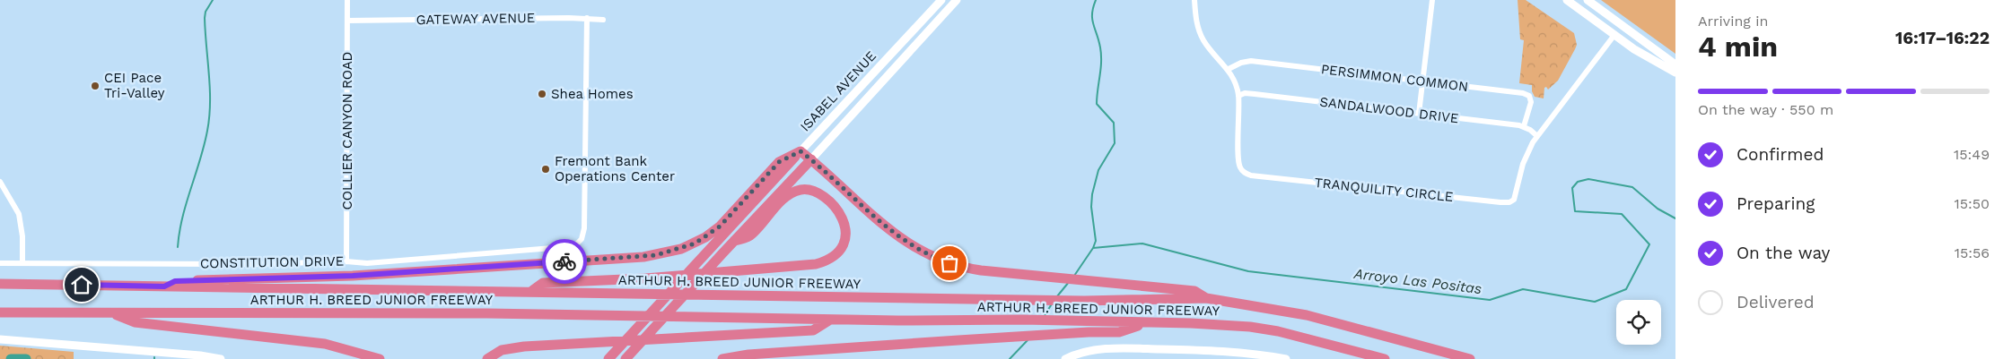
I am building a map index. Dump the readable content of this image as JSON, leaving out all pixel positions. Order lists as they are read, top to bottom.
{
  "streets": {
    "highway": ["ISABEL AVENUE", "ARTHUR H. BREED JUNIOR FREEWAY"],
    "street": [
      "GATEWAY AVENUE",
      "PERSIMMON COMMON",
      "SANDALWOOD DRIVE",
      "COLLIER CANYON ROAD",
      "TRANQUILITY CIRCLE",
      "CONSTITUTION DRIVE"
    ]
  },
  "crossings": [
    ["GATEWAY AVENUE", "COLLIER CANYON ROAD"],
    ["GATEWAY AVENUE", "CONSTITUTION DRIVE"],
    ["PERSIMMON COMMON", "SANDALWOOD DRIVE"],
    ["PERSIMMON COMMON", "TRANQUILITY CIRCLE"],
    ["SANDALWOOD DRIVE", "TRANQUILITY CIRCLE"],
    ["COLLIER CANYON ROAD", "CONSTITUTION DRIVE"]
  ],
  "water": ["Arroyo Las Positas"],
  "places": ["CEI Pace Tri-Valley", "Shea Homes", "Fremont Bank Operations Center"],
  "page": {
    "heading": ["4 min", "Arriving in", "16:17–16:22"],
    "bar": "On the way · 550 m",
    "list": [
      ["Confirmed", "15:49"],
      ["Preparing", "15:50"],
      ["On the way", "15:56"],
      "Delivered"
    ]
  }
}
